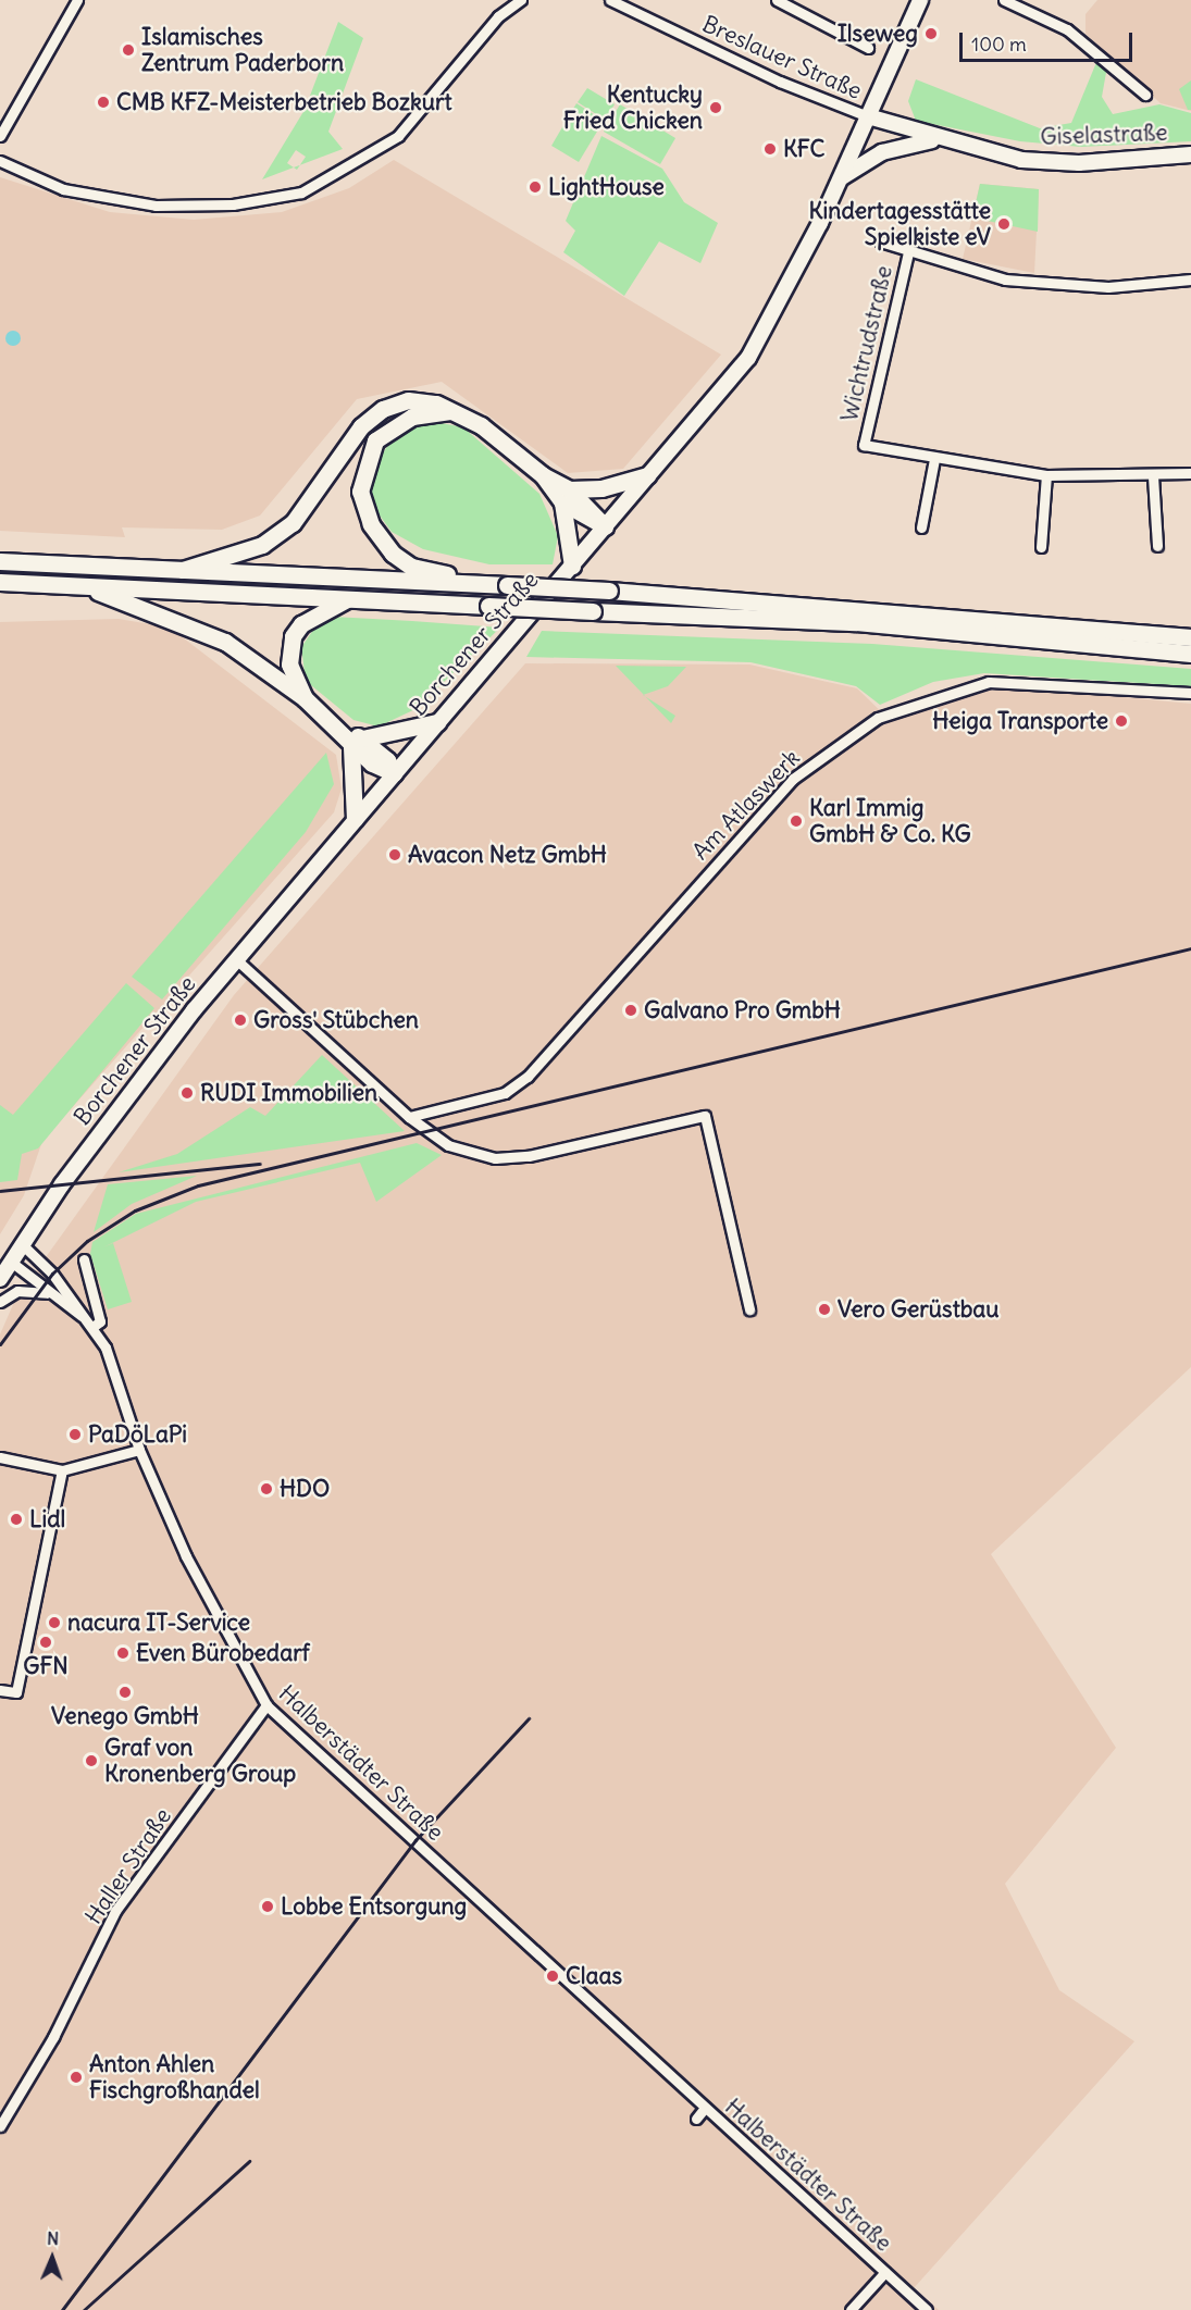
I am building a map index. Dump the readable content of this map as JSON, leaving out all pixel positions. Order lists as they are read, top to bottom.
{
  "streets": {
    "main road": ["Giselastraße", "Borchener Straße"],
    "street": [
      "Breslauer Straße",
      "Wichtrudstraße",
      "Am Atlaswerk",
      "Halberstädter Straße",
      "Haller Straße"
    ]
  },
  "crossings": [
    ["Breslauer Straße", "Giselastraße"],
    ["Breslauer Straße", "Borchener Straße"],
    ["Giselastraße", "Borchener Straße"],
    ["Borchener Straße", "Halberstädter Straße"],
    ["Halberstädter Straße", "Haller Straße"]
  ],
  "places": [
    "Ilseweg",
    "Islamisches Zentrum Paderborn",
    "CMB KFZ-Meisterbetrieb Bozkurt",
    "Kentucky Fried Chicken",
    "KFC",
    "LightHouse",
    "Kindertagesstätte Spielkiste eV",
    "Heiga Transporte",
    "Karl Immig GmbH & Co. KG",
    "Avacon Netz GmbH",
    "Galvano Pro GmbH",
    "Gross' Stübchen",
    "RUDI Immobilien",
    "Vero Gerüstbau",
    "PaDöLaPi",
    "HDO",
    "Lidl",
    "nacura IT-Service",
    "GFN",
    "Even Bürobedarf",
    "Venego GmbH",
    "Graf von Kronenberg Group",
    "Lobbe Entsorgung",
    "Claas",
    "Anton Ahlen Fischgroßhandel"
  ],
  "scale_bar": "100 m",
  "north": "top"
}
